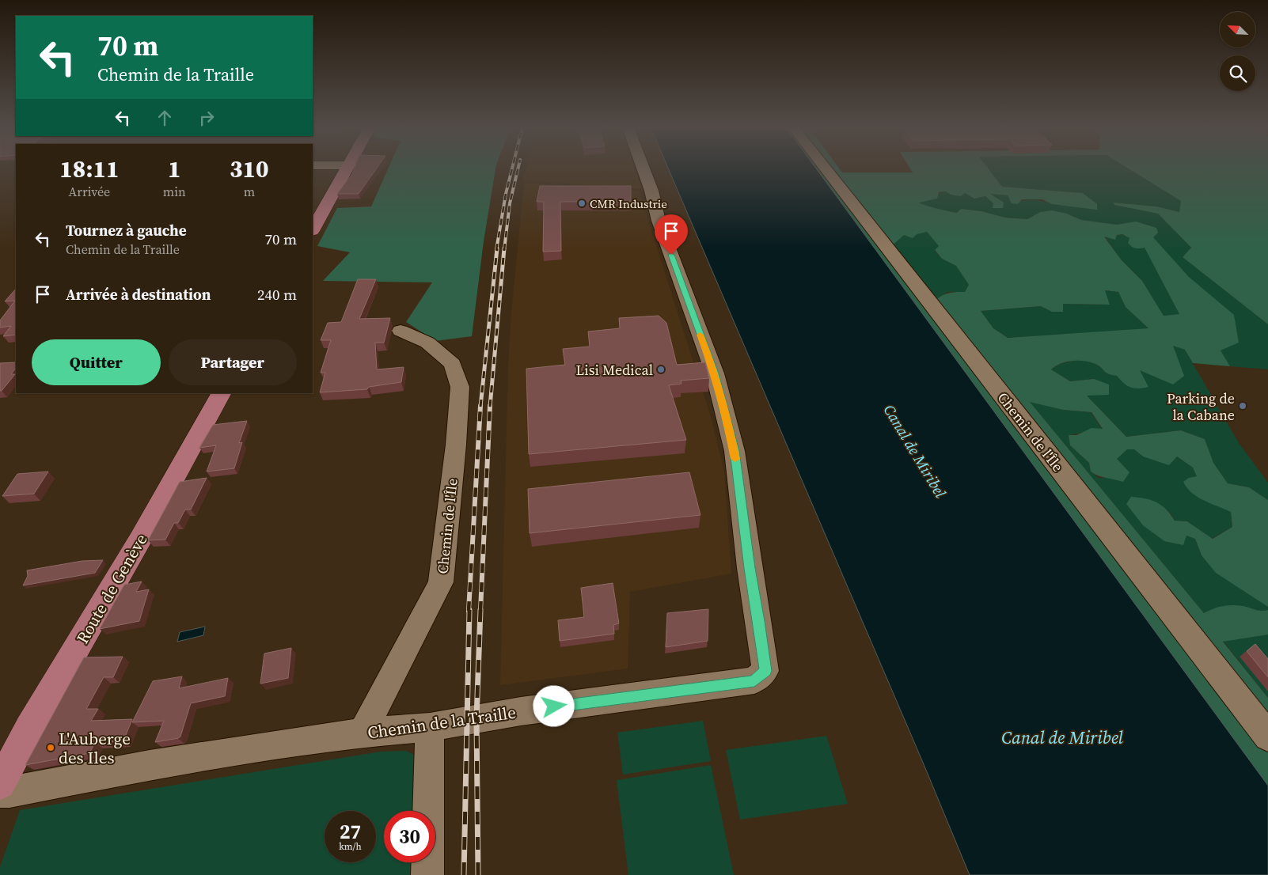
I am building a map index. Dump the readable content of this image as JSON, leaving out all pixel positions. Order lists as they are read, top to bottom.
{
  "streets": {
    "main road": ["Route de Genève"],
    "street": ["Chemin de l'Île", "Chemin de la Traille"]
  },
  "crossings": [
    ["Chemin de l'Île", "Chemin de la Traille"]
  ],
  "water": ["Canal de Miribel"],
  "places": [
    "CMR Industrie",
    "Lisi Medical",
    "Parking de la Cabane",
    "L'Auberge des Iles"
  ],
  "north": "top left",
  "page": {
    "turn": ["70 m", "Chemin de la Traille"],
    "eta": [
      "18:11",
      "Arrivée",
      "1",
      "min",
      "310",
      "m"
    ],
    "list": [
      {
        "name": "Tournez à gauche",
        "note": "Chemin de la Traille",
        "value": "70 m"
      },
      {
        "name": "Arrivée à destination",
        "value": "240 m"
      }
    ],
    "buttons": ["Quitter", "Partager"],
    "speed": "27 km/h",
    "limit": "30"
  }
}
